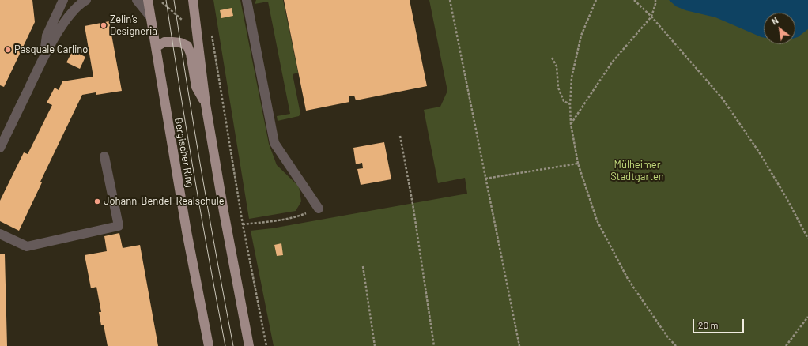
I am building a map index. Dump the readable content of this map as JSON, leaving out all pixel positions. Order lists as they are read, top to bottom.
{
  "streets": {
    "main road": ["Bergischer Ring"]
  },
  "parks": ["Mülheimer Stadtgarten"],
  "places": ["Zelin‘s Designeria", "Pasquale Carlino", "Johann-Bendel-Realschule"],
  "scale_bar": "20 m",
  "north": "top left"
}
